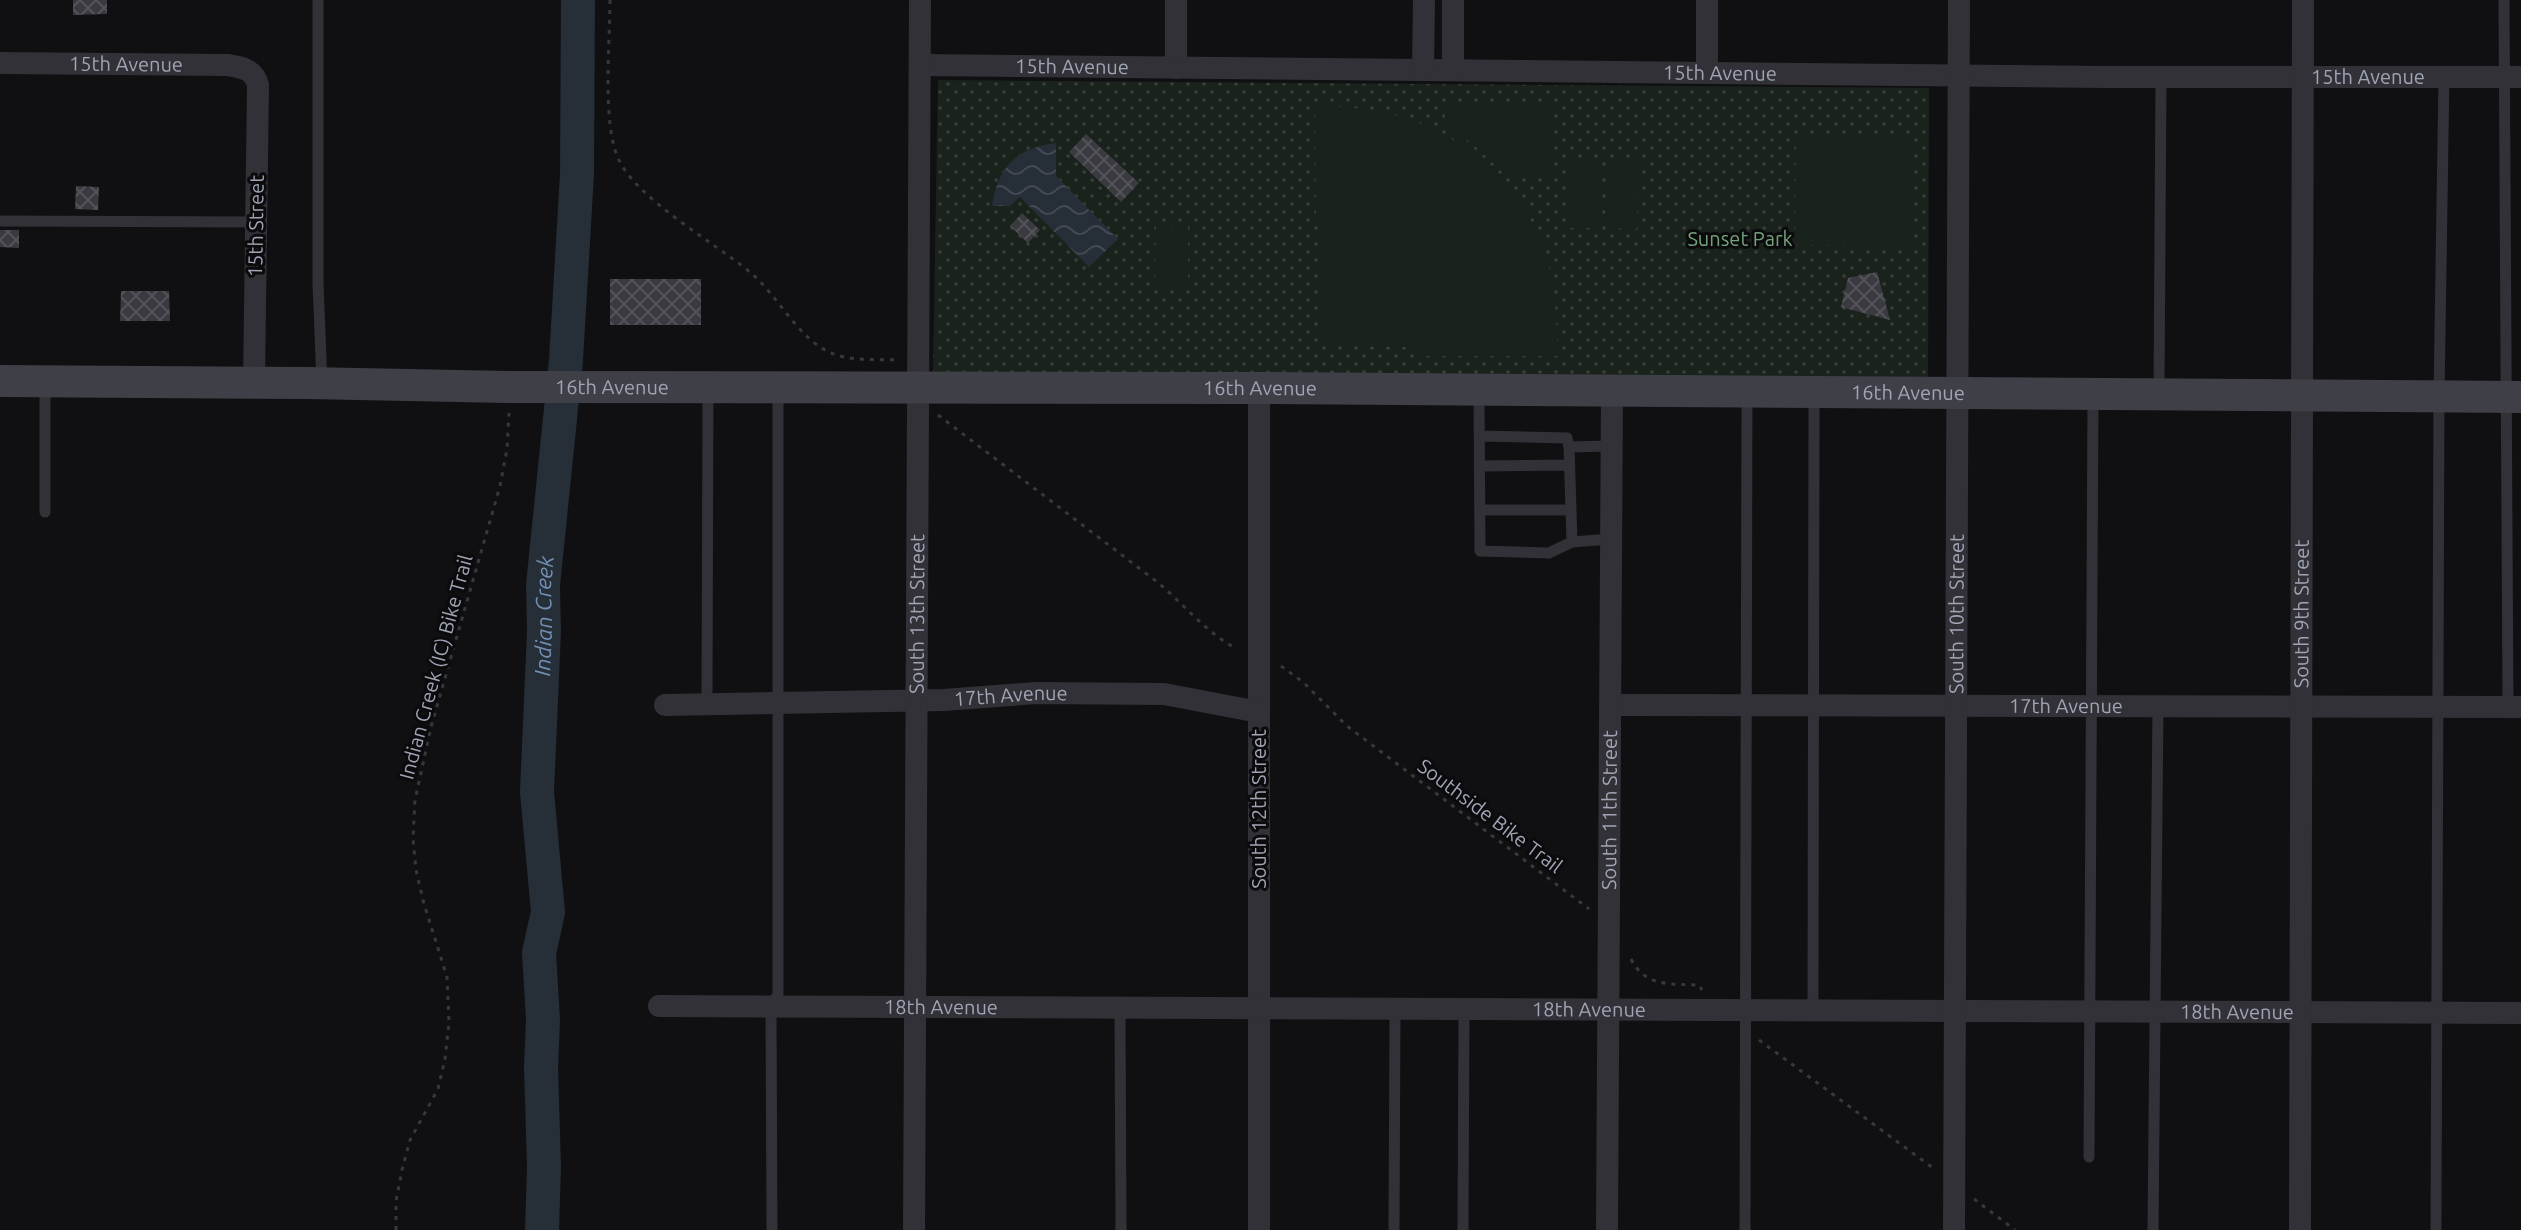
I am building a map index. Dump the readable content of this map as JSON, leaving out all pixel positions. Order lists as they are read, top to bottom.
{
  "streets": {
    "street": [
      "15th Avenue",
      "15th Street",
      "16th Avenue",
      "South 13th Street",
      "South 10th Street",
      "South 9th Street",
      "17th Avenue",
      "South 12th Street",
      "South 11th Street",
      "18th Avenue"
    ],
    "path": ["Indian Creek (IC) Bike Trail", "Southside Bike Trail"]
  },
  "crossings": [
    ["15th Avenue", "15th Street"],
    ["15th Avenue", "South 13th Street"],
    ["15th Avenue", "South 10th Street"],
    ["15th Avenue", "South 9th Street"],
    ["15th Street", "16th Avenue"],
    ["16th Avenue", "South 13th Street"],
    ["16th Avenue", "South 10th Street"],
    ["16th Avenue", "South 9th Street"],
    ["16th Avenue", "Indian Creek (IC) Bike Trail"],
    ["16th Avenue", "South 12th Street"],
    ["16th Avenue", "South 11th Street"],
    ["South 13th Street", "17th Avenue"],
    ["South 13th Street", "18th Avenue"],
    ["South 10th Street", "17th Avenue"],
    ["South 10th Street", "18th Avenue"],
    ["South 9th Street", "17th Avenue"],
    ["South 9th Street", "18th Avenue"],
    ["17th Avenue", "South 12th Street"],
    ["17th Avenue", "South 11th Street"],
    ["South 12th Street", "Southside Bike Trail"],
    ["South 12th Street", "18th Avenue"],
    ["South 11th Street", "Southside Bike Trail"],
    ["South 11th Street", "18th Avenue"],
    ["Southside Bike Trail", "18th Avenue"]
  ],
  "water": ["Indian Creek"],
  "parks": ["Sunset Park"]
}
